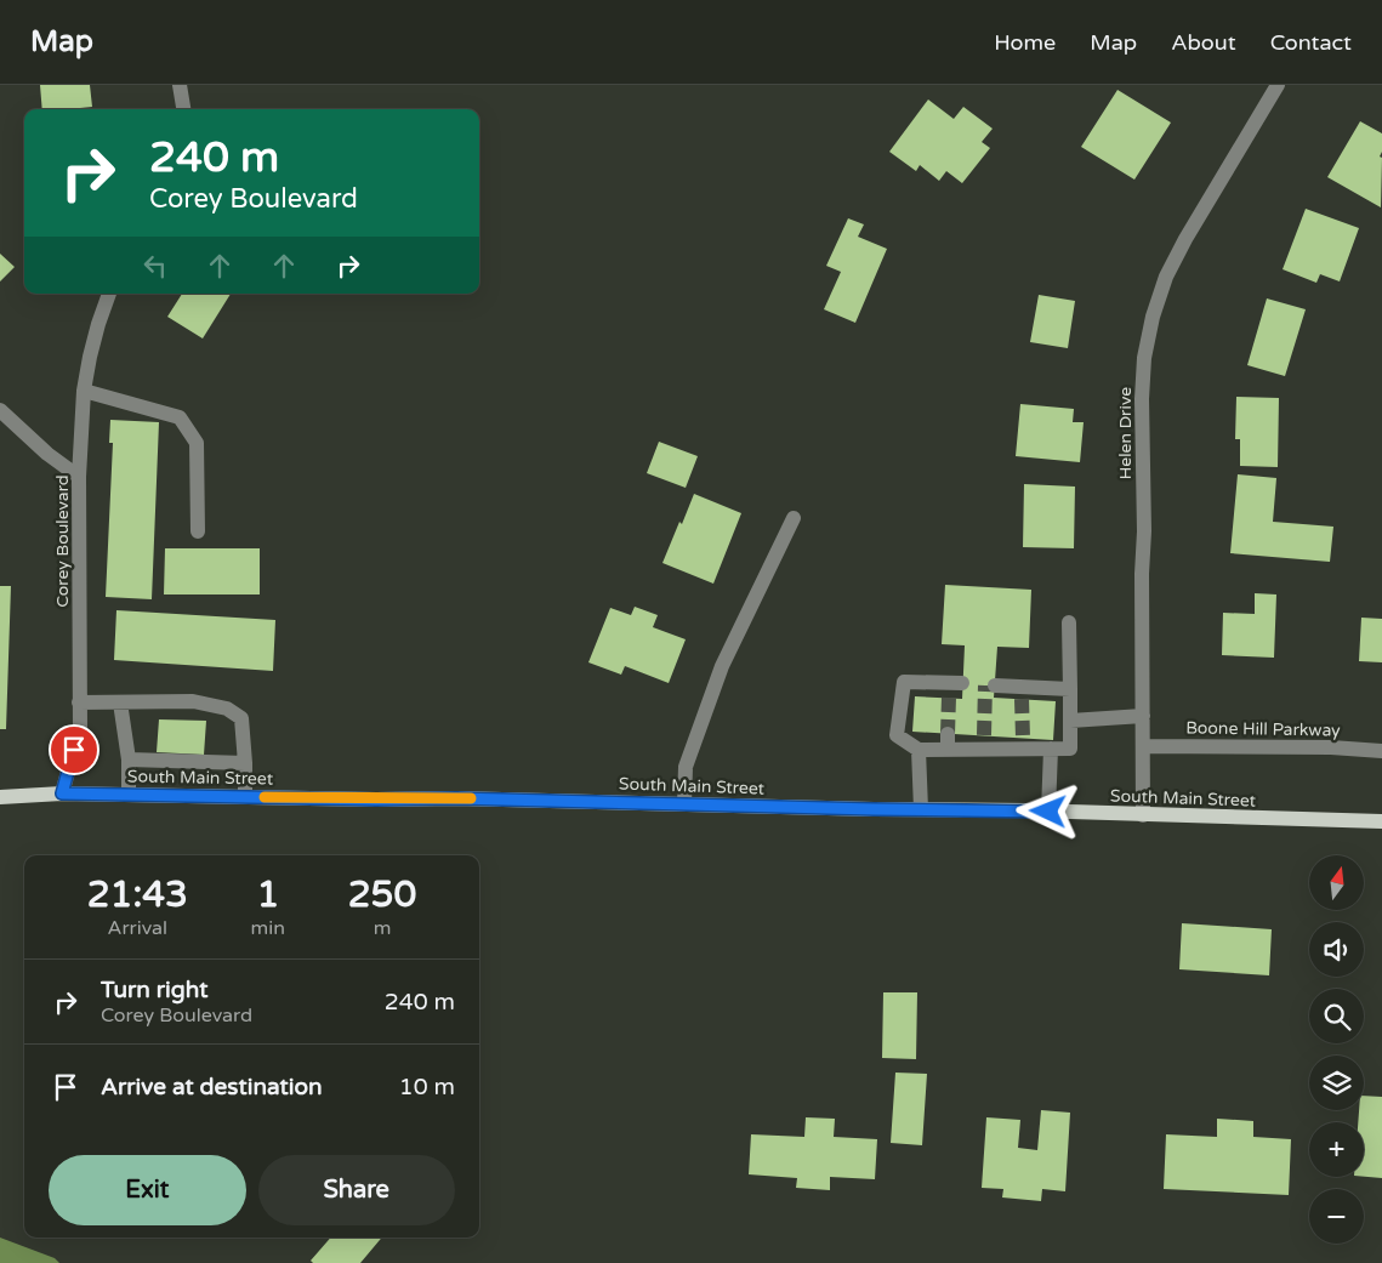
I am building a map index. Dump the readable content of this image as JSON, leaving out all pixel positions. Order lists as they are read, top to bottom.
{
  "streets": {
    "main road": ["South Main Street"],
    "street": ["Helen Drive", "Corey Boulevard", "Boone Hill Parkway"]
  },
  "crossings": [
    ["Helen Drive", "Boone Hill Parkway"],
    ["Helen Drive", "South Main Street"],
    ["Corey Boulevard", "South Main Street"]
  ],
  "north": "top",
  "page": {
    "header": "Map",
    "nav": [
      "Home",
      "Map",
      "About",
      "Contact"
    ],
    "turn": ["240 m", "Corey Boulevard"],
    "map_buttons": ["+", "−"],
    "eta": [
      "21:43",
      "Arrival",
      "1",
      "min",
      "250",
      "m"
    ],
    "list": [
      {
        "name": "Turn right",
        "note": "Corey Boulevard",
        "value": "240 m"
      },
      {
        "name": "Arrive at destination",
        "value": "10 m"
      }
    ],
    "buttons": ["Exit", "Share"]
  }
}
